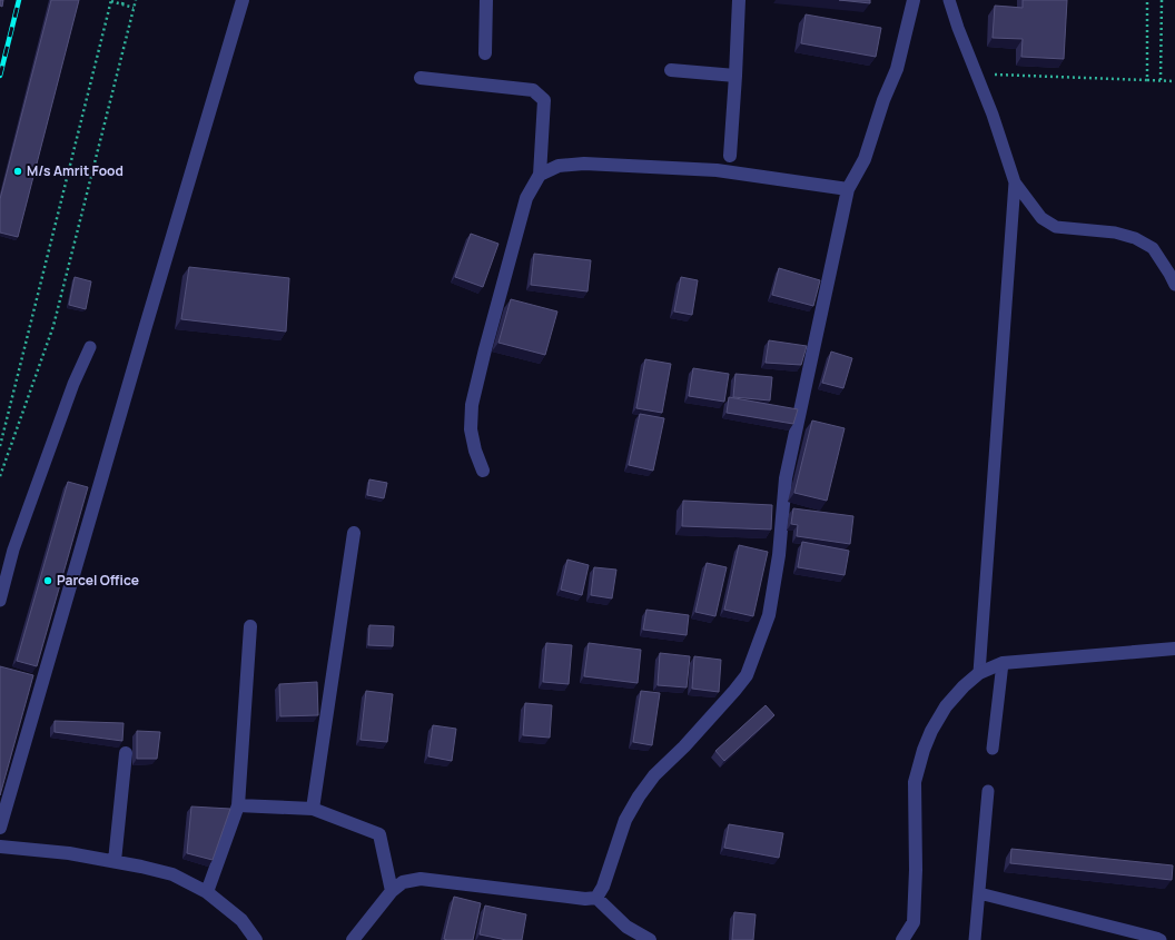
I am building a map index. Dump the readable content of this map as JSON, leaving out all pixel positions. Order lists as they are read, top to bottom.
{
  "places": ["M/s Amrit Food", "Parcel Office"]
}
